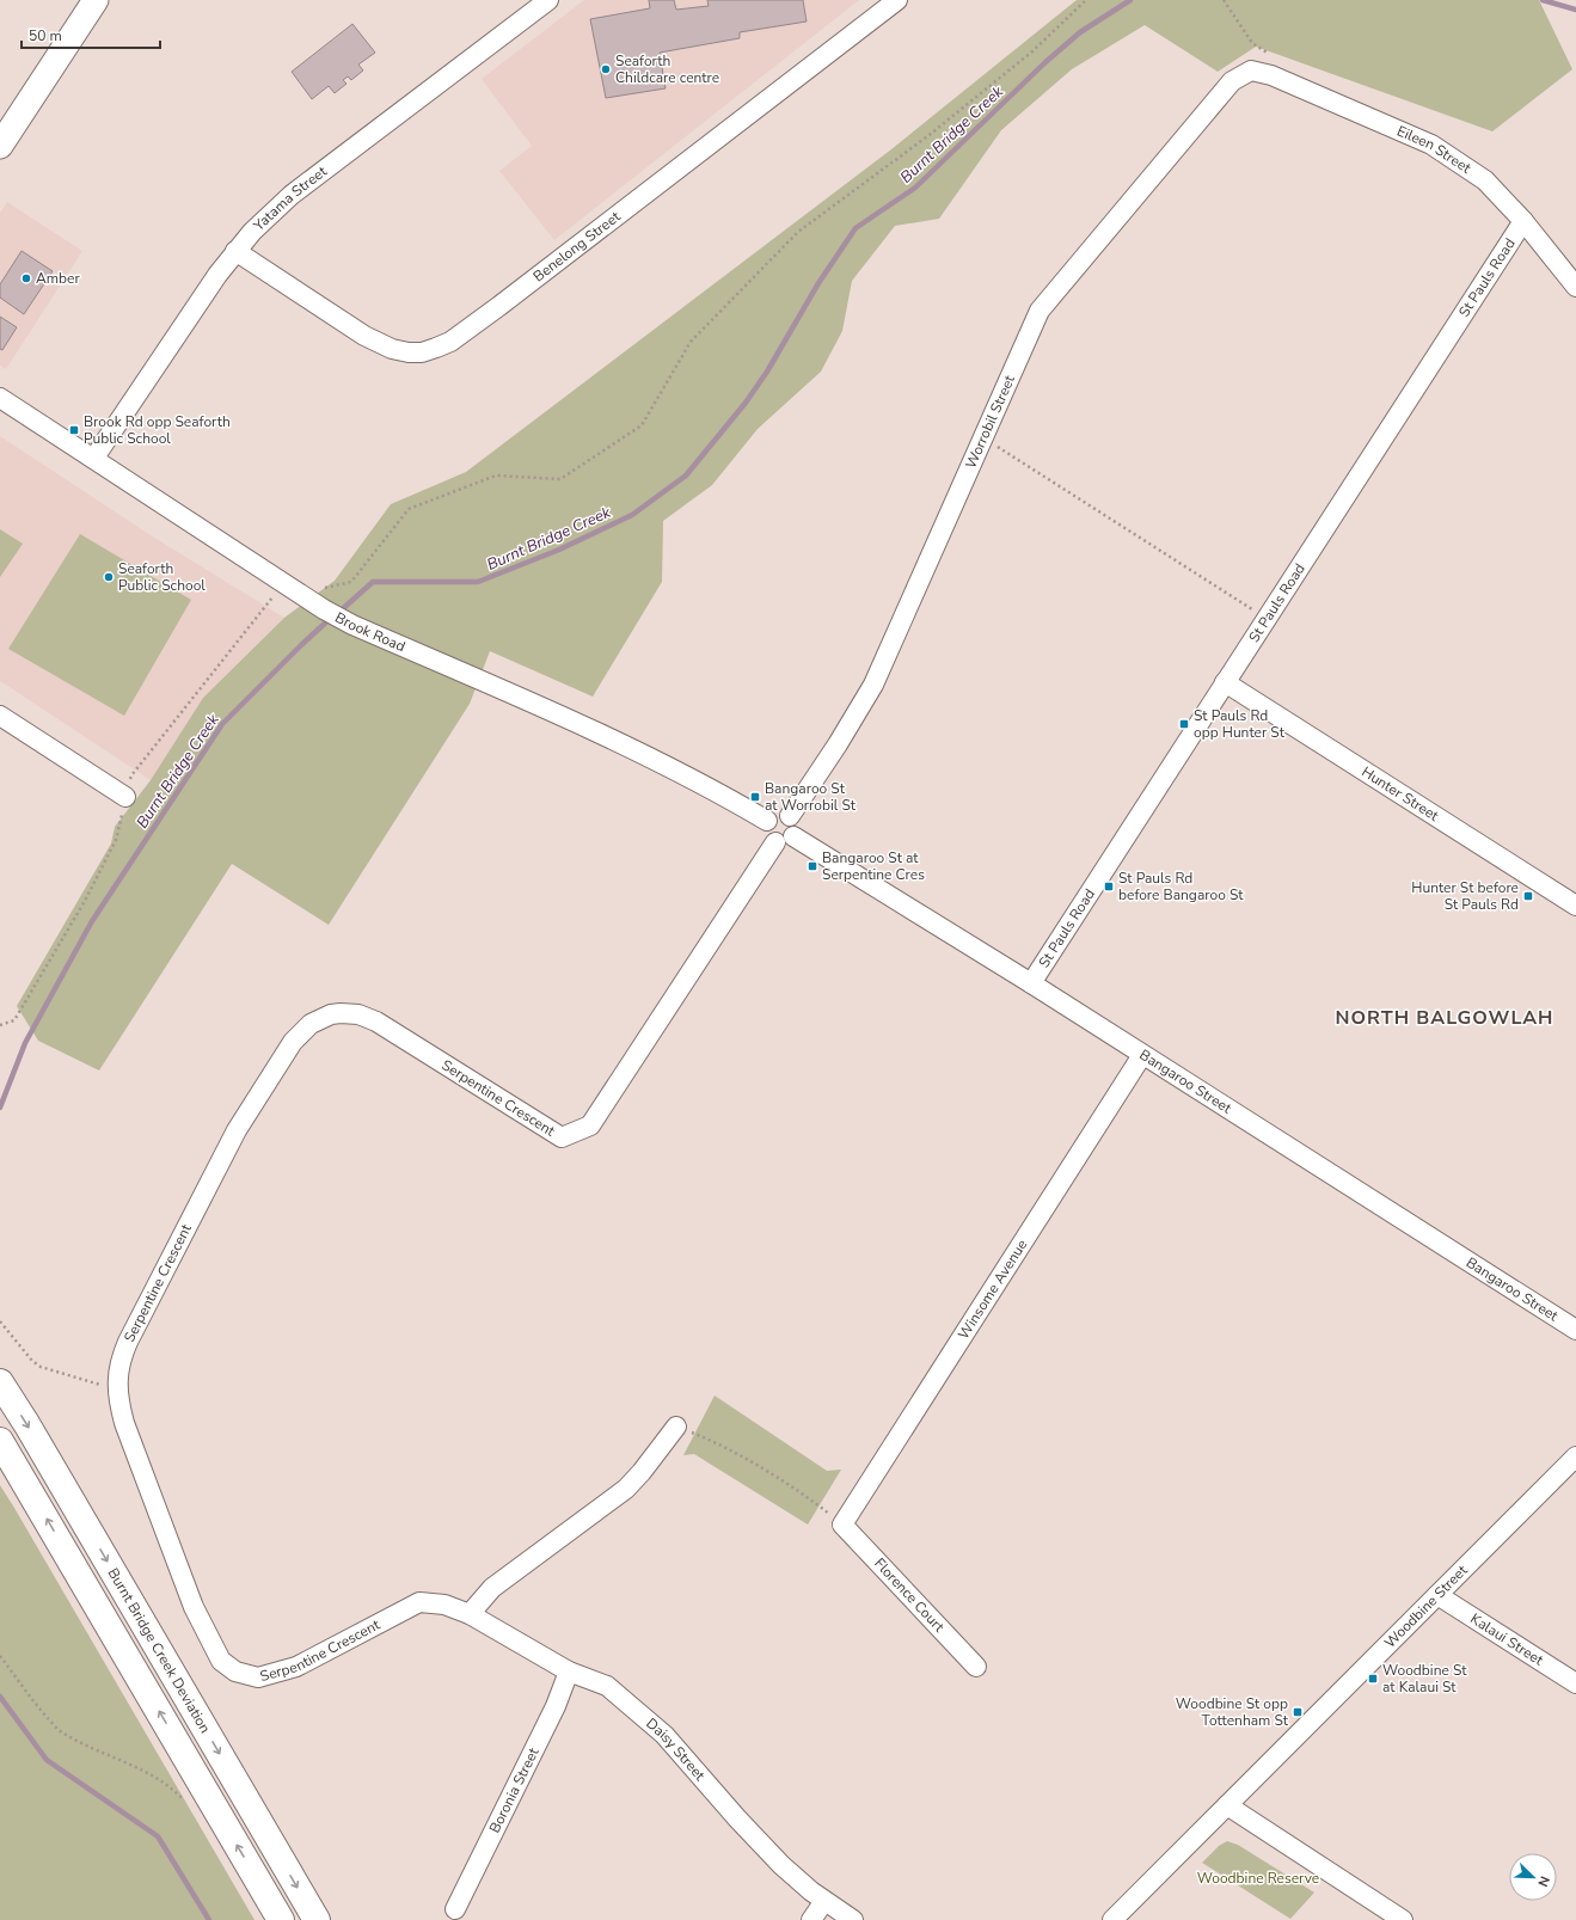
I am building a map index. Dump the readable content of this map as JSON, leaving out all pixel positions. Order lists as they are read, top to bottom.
{
  "streets": {
    "highway": ["Burnt Bridge Creek Deviation"],
    "street": [
      "Eileen Street",
      "Yatama Street",
      "Benelong Street",
      "St Pauls Road",
      "Worrobil Street",
      "Brook Road",
      "Hunter Street",
      "Bangaroo Street",
      "Serpentine Crescent",
      "Winsome Avenue",
      "Florence Court",
      "Woodbine Street",
      "Kalaui Street",
      "Daisy Street",
      "Boronia Street"
    ]
  },
  "crossings": [
    ["Eileen Street", "St Pauls Road"],
    ["Eileen Street", "Worrobil Street"],
    ["Yatama Street", "Benelong Street"],
    ["Yatama Street", "Brook Road"],
    ["St Pauls Road", "Hunter Street"],
    ["St Pauls Road", "Bangaroo Street"],
    ["Worrobil Street", "Brook Road"],
    ["Worrobil Street", "Bangaroo Street"],
    ["Worrobil Street", "Serpentine Crescent"],
    ["Brook Road", "Bangaroo Street"],
    ["Brook Road", "Serpentine Crescent"],
    ["Bangaroo Street", "Serpentine Crescent"],
    ["Bangaroo Street", "Winsome Avenue"],
    ["Serpentine Crescent", "Daisy Street"],
    ["Winsome Avenue", "Florence Court"],
    ["Woodbine Street", "Kalaui Street"],
    ["Daisy Street", "Boronia Street"]
  ],
  "districts": ["NORTH BALGOWLAH"],
  "water": ["Burnt Bridge Creek"],
  "parks": ["Woodbine Reserve"],
  "places": {
    "other": ["Seaforth Childcare centre", "Amber", "Seaforth Public School"],
    "transit": [
      "Brook Rd opp Seaforth Public School",
      "St Pauls Rd opp Hunter St",
      "Bangaroo St at Worrobil St",
      "Bangaroo St at Serpentine Cres",
      "St Pauls Rd before Bangaroo St",
      "Hunter St before St Pauls Rd",
      "Woodbine St at Kalaui St",
      "Woodbine St opp Tottenham St"
    ]
  },
  "scale_bar": "50 m",
  "north": "bottom right"
}
